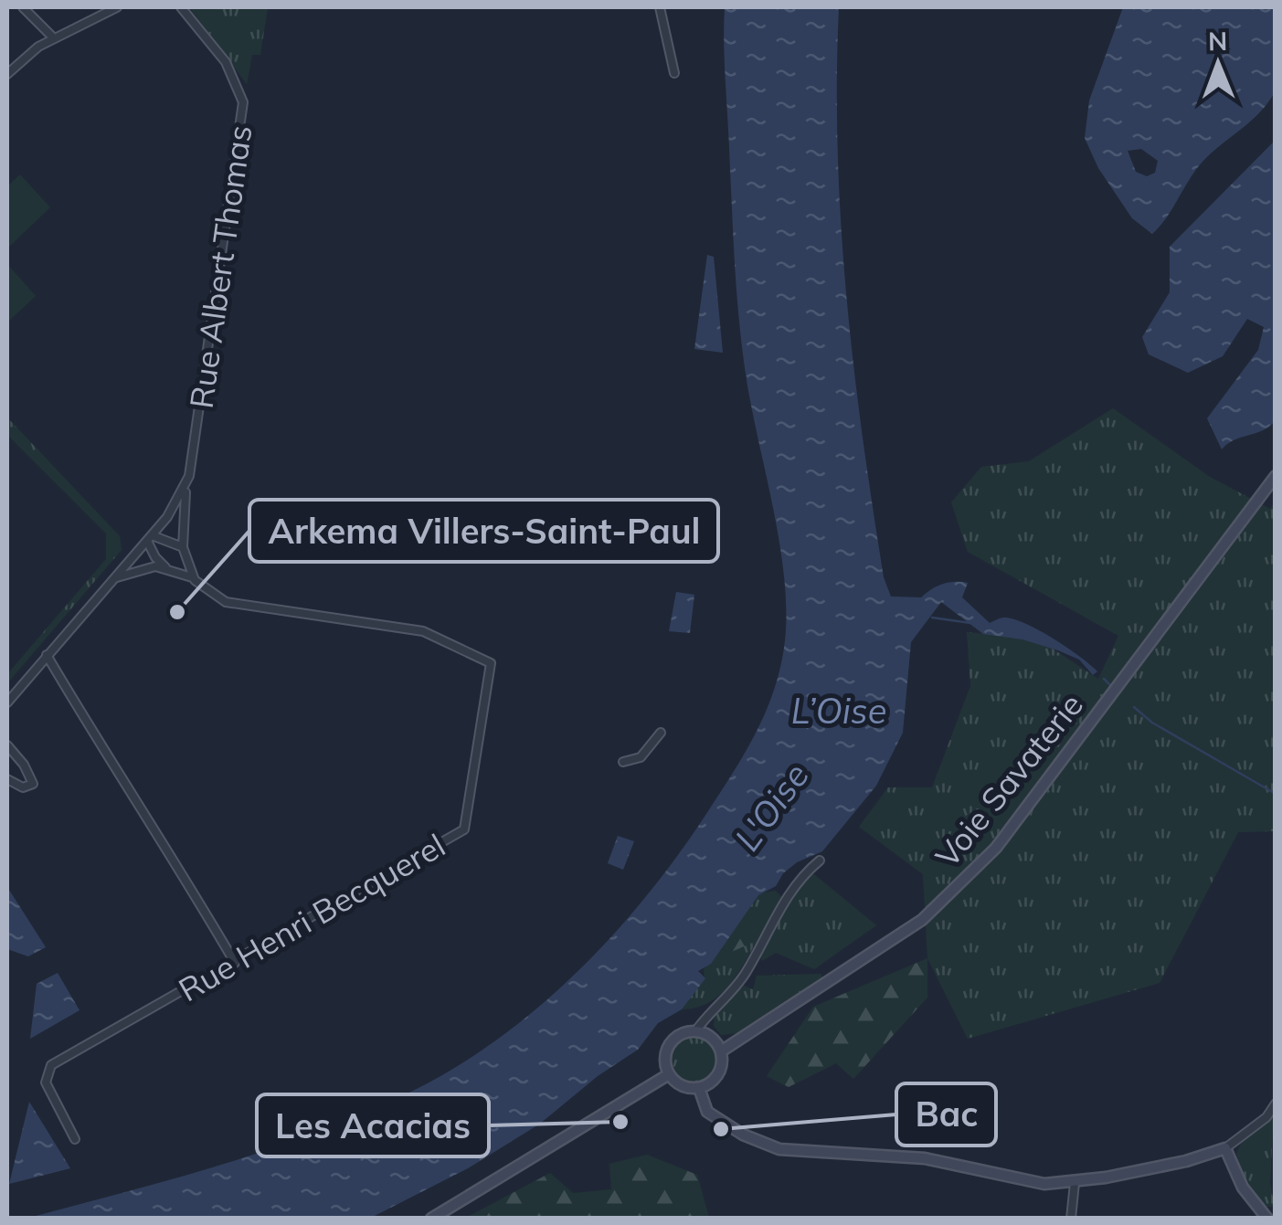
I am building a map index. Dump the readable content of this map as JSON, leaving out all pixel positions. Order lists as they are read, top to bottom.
{
  "streets": {
    "main road": ["Voie Savaterie"],
    "street": ["Rue Albert Thomas", "Rue Henri Becquerel"]
  },
  "water": ["L’Oise", "L'Oise"],
  "places": ["Arkema Villers-Saint-Paul", "Les Acacias", "Bac"],
  "north": "top"
}
